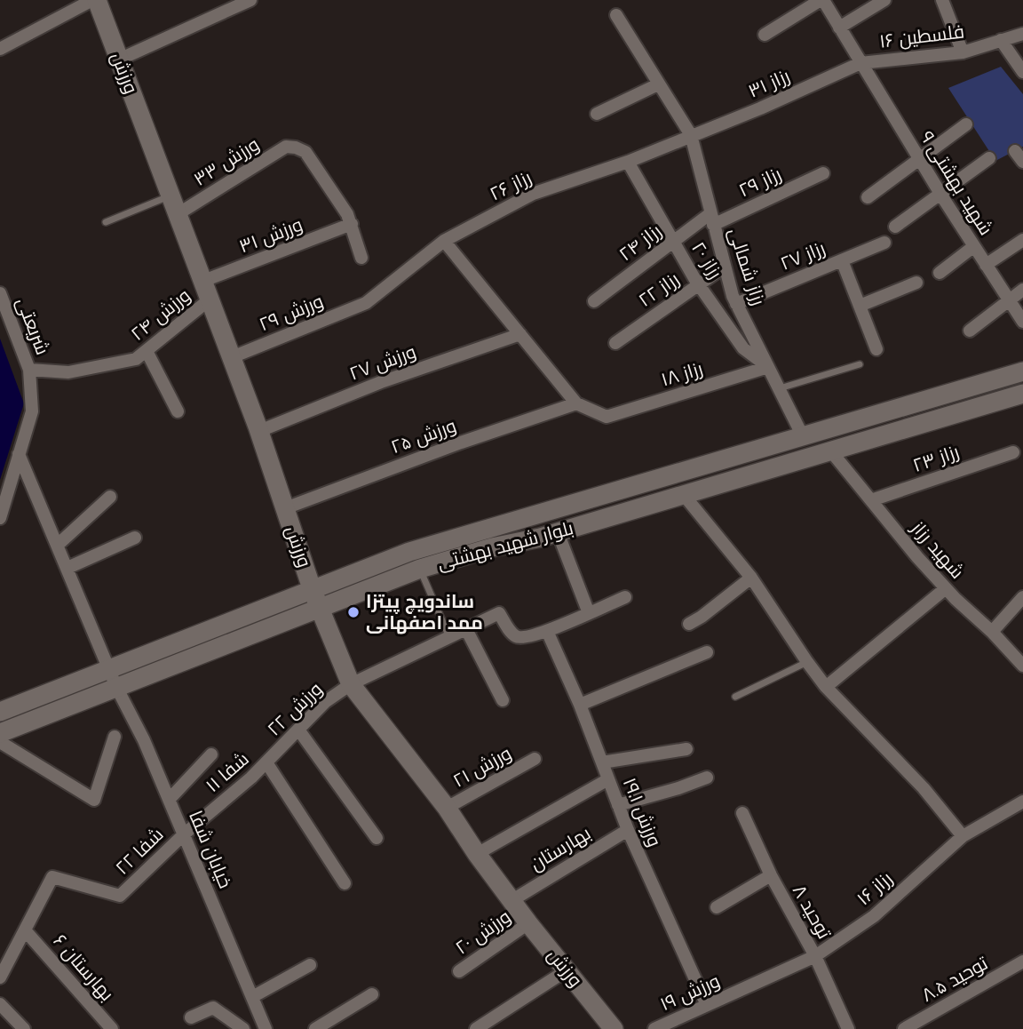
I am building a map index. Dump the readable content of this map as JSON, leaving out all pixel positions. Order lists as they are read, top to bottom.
{
  "streets": {
    "main road": ["ورزش", "بلوار شهید بهشتی"],
    "street": [
      "فلسطین ۱۶",
      "رزاز ۳۱",
      "ورزش ۳۳",
      "رزاز ۲۹",
      "شهید بهشتی ۹",
      "رزاز ۲۶",
      "ورزش ۳۱",
      "رزاز ۲۴",
      "رزاز ۲۷",
      "رزاز ۲۰",
      "رزاز شمالی",
      "رزاز ۲۲",
      "ورزش ۲۹",
      "ورزش ۲۴",
      "شریعتی",
      "ورزش ۲۷",
      "رزاز ۱۸",
      "ورزش ۲۵",
      "رزاز ۲۳",
      "شهید رزاز",
      "ورزش ۲۲",
      "ورزش ۲۱",
      "شفا ۱۱",
      "ورزش ۱۹.۱",
      "بهارستان",
      "خیابان شفا",
      "شفا ۲۲",
      "رزاز ۱۶",
      "توحید ۸",
      "ورزش ۲۰",
      "بهارستان ۶",
      "توحید ۸.۵",
      "ورزش ۱۹"
    ]
  },
  "crossings": [
    ["فلسطین ۱۶", "رزاز ۳۱"],
    ["فلسطین ۱۶", "شهید بهشتی ۹"],
    ["ورزش", "ورزش ۳۳"],
    ["ورزش", "ورزش ۳۱"],
    ["ورزش", "ورزش ۲۹"],
    ["ورزش", "ورزش ۲۴"],
    ["ورزش", "ورزش ۲۷"],
    ["ورزش", "ورزش ۲۵"],
    ["ورزش", "بلوار شهید بهشتی"],
    ["ورزش", "ورزش ۲۲"],
    ["ورزش", "ورزش ۲۱"],
    ["ورزش", "بهارستان"],
    ["ورزش", "ورزش ۲۰"],
    ["رزاز ۳۱", "شهید بهشتی ۹"],
    ["رزاز ۳۱", "رزاز ۲۶"],
    ["رزاز ۳۱", "رزاز شمالی"],
    ["ورزش ۳۳", "ورزش ۳۱"],
    ["رزاز ۲۹", "رزاز ۲۴"],
    ["رزاز ۲۹", "رزاز شمالی"],
    ["رزاز ۲۶", "رزاز ۲۰"],
    ["رزاز ۲۶", "رزاز شمالی"],
    ["رزاز ۲۶", "ورزش ۲۹"],
    ["ورزش ۳۱", "ورزش ۲۴"],
    ["رزاز ۲۴", "رزاز ۲۰"],
    ["رزاز ۲۴", "رزاز شمالی"],
    ["رزاز ۲۷", "رزاز شمالی"],
    ["رزاز ۲۰", "رزاز شمالی"],
    ["رزاز ۲۰", "رزاز ۲۲"],
    ["رزاز ۲۰", "رزاز ۱۸"],
    ["رزاز شمالی", "رزاز ۲۲"],
    ["رزاز شمالی", "رزاز ۱۸"],
    ["رزاز شمالی", "بلوار شهید بهشتی"],
    ["شریعتی", "خیابان شفا"],
    ["رزاز ۱۸", "ورزش ۲۵"],
    ["رزاز ۲۳", "شهید رزاز"],
    ["بلوار شهید بهشتی", "شهید رزاز"],
    ["بلوار شهید بهشتی", "خیابان شفا"],
    ["ورزش ۲۲", "شفا ۱۱"],
    ["ورزش ۲۲", "ورزش ۱۹.۱"],
    ["شفا ۱۱", "خیابان شفا"],
    ["شفا ۱۱", "شفا ۲۲"],
    ["ورزش ۱۹.۱", "بهارستان"],
    ["ورزش ۱۹.۱", "ورزش ۱۹"],
    ["خیابان شفا", "شفا ۲۲"],
    ["شفا ۲۲", "بهارستان ۶"],
    ["رزاز ۱۶", "توحید ۸"],
    ["رزاز ۱۶", "ورزش ۱۹"]
  ],
  "places": ["ساندویچ پیتزا ممد اصفهانی"]
}
